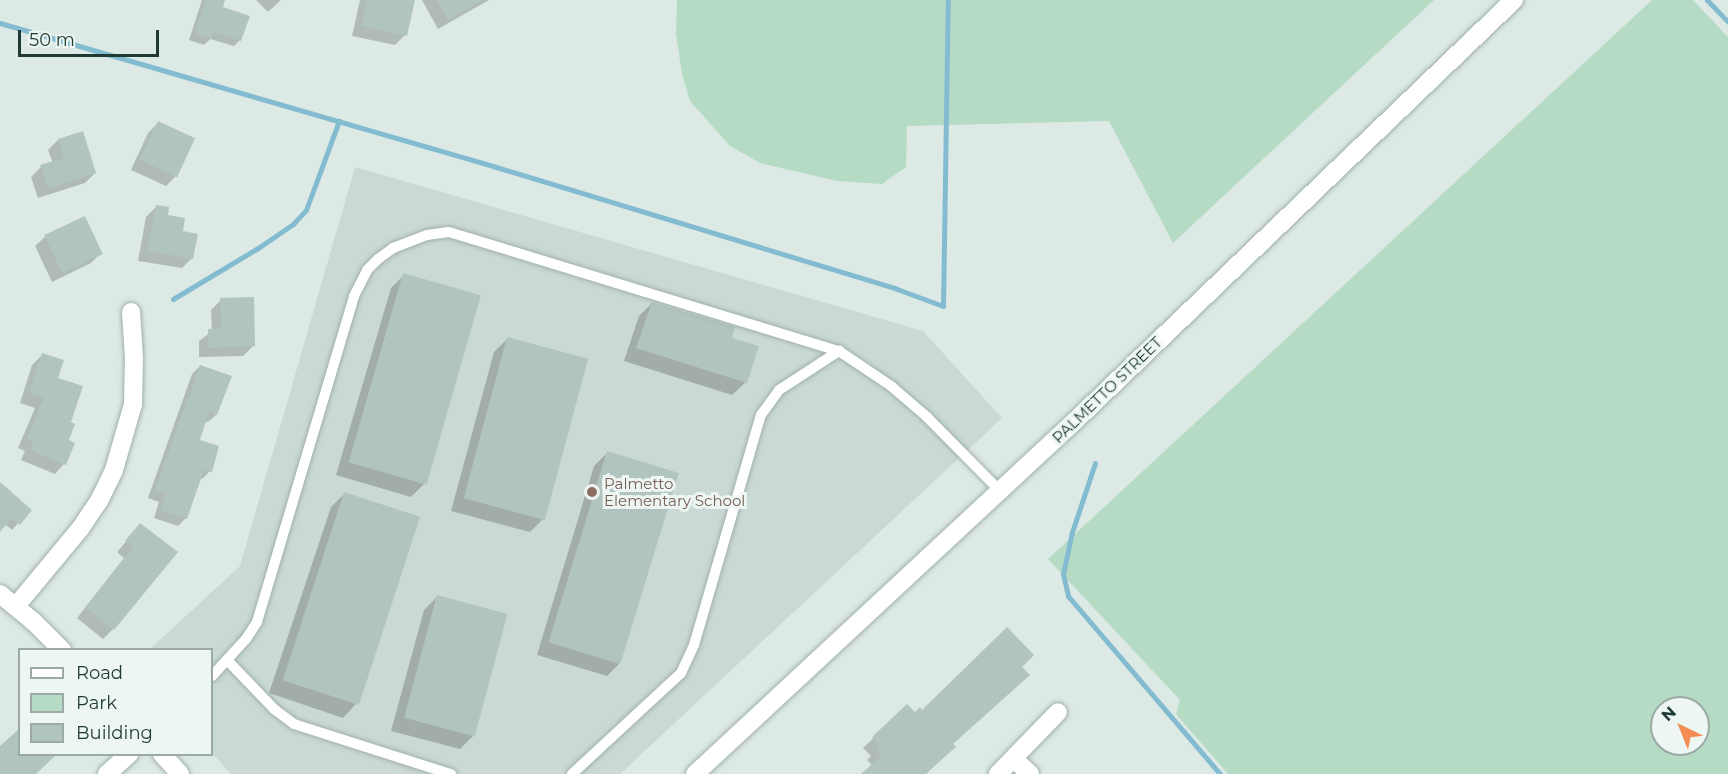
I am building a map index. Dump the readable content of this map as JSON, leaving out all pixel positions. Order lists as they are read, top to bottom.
{
  "streets": {
    "main road": ["PALMETTO STREET"]
  },
  "places": ["Palmetto Elementary School"],
  "legend": ["Road", "Park", "Building"],
  "scale_bar": "50 m",
  "north": "top left"
}
